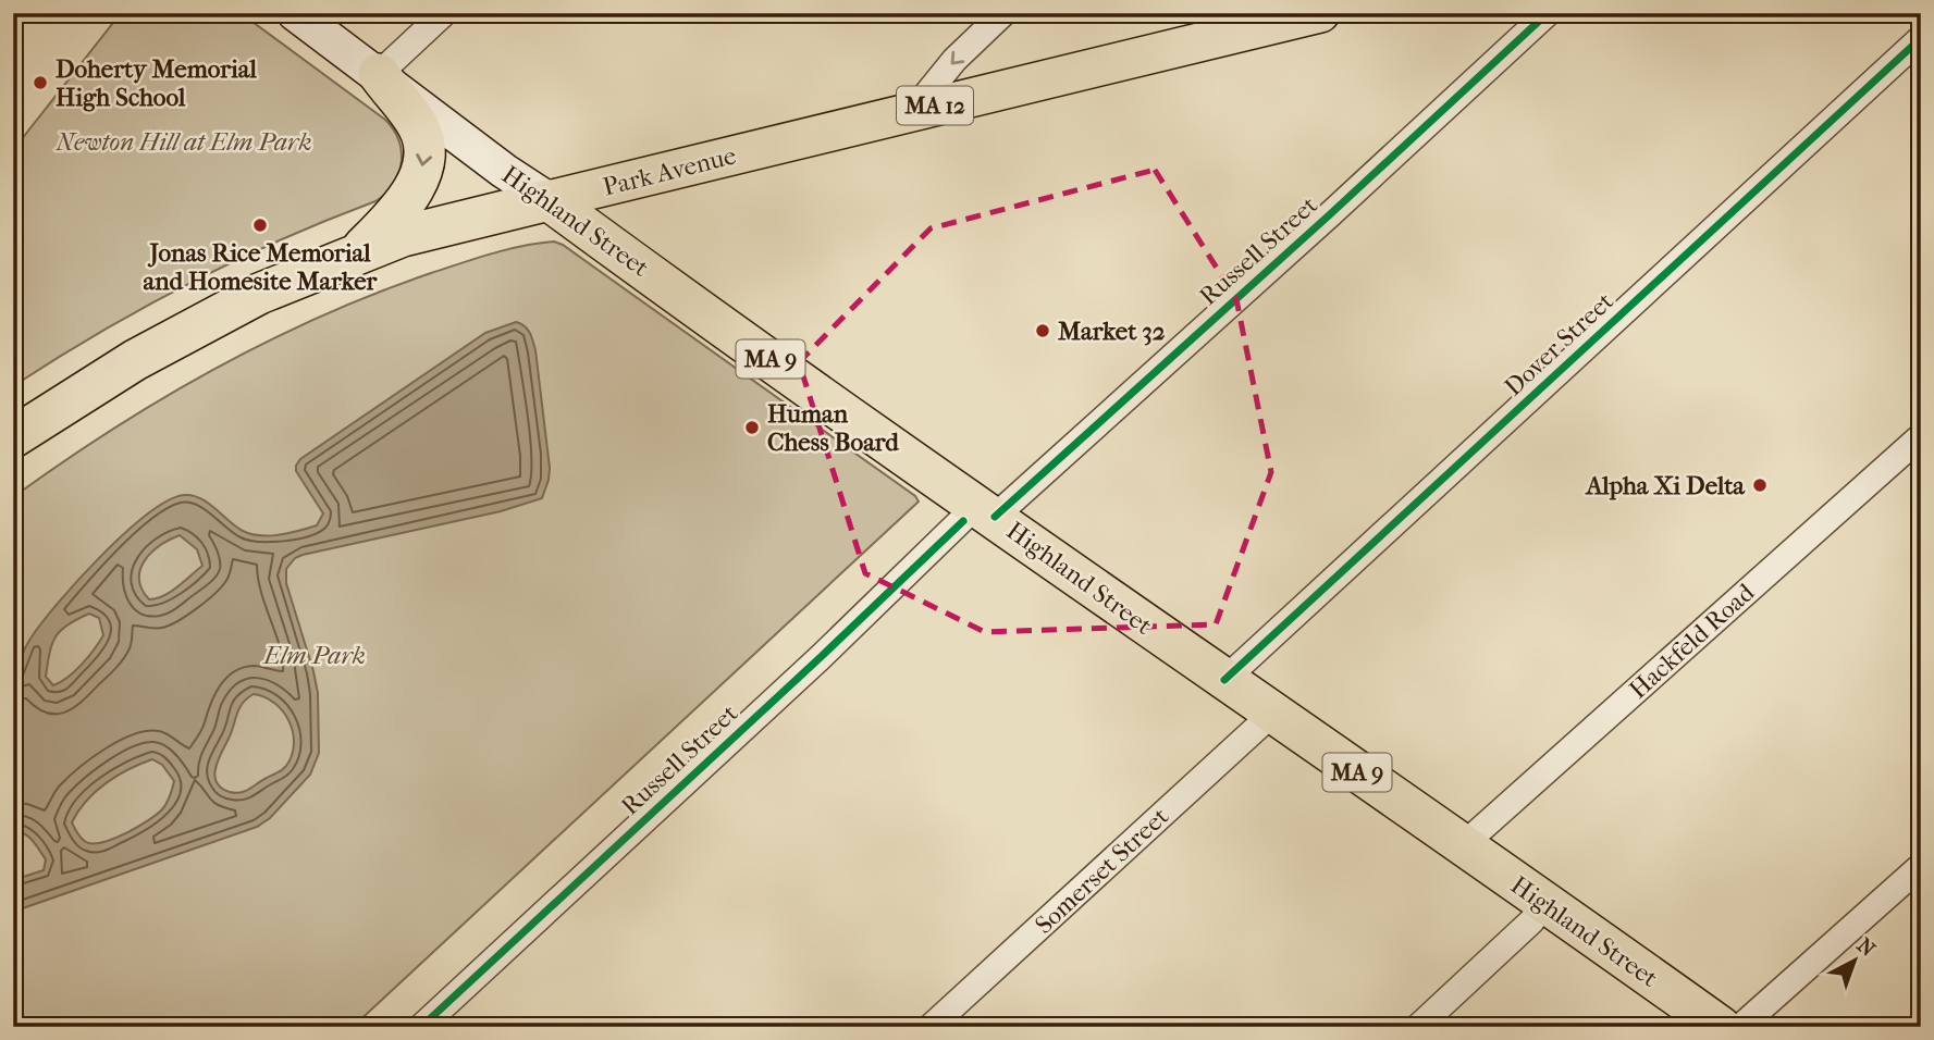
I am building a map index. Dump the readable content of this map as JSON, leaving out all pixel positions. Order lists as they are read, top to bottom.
{
  "streets": {
    "highway": ["Park Avenue", "Highland Street", "MA 9"],
    "main road": ["MA 12"],
    "street": [
      "Russell Street",
      "Dover Street",
      "Hackfeld Road",
      "Somerset Street"
    ]
  },
  "crossings": [
    ["Park Avenue", "Highland Street"],
    ["Highland Street", "Russell Street"],
    ["Highland Street", "Dover Street"],
    ["Highland Street", "Hackfeld Road"],
    ["Highland Street", "Somerset Street"]
  ],
  "parks": ["Newton Hill at Elm Park", "Elm Park"],
  "places": [
    "Doherty Memorial High School",
    "Jonas Rice Memorial and Homesite Marker",
    "Market 32",
    "Human Chess Board",
    "Alpha Xi Delta"
  ],
  "north": "top right"
}
